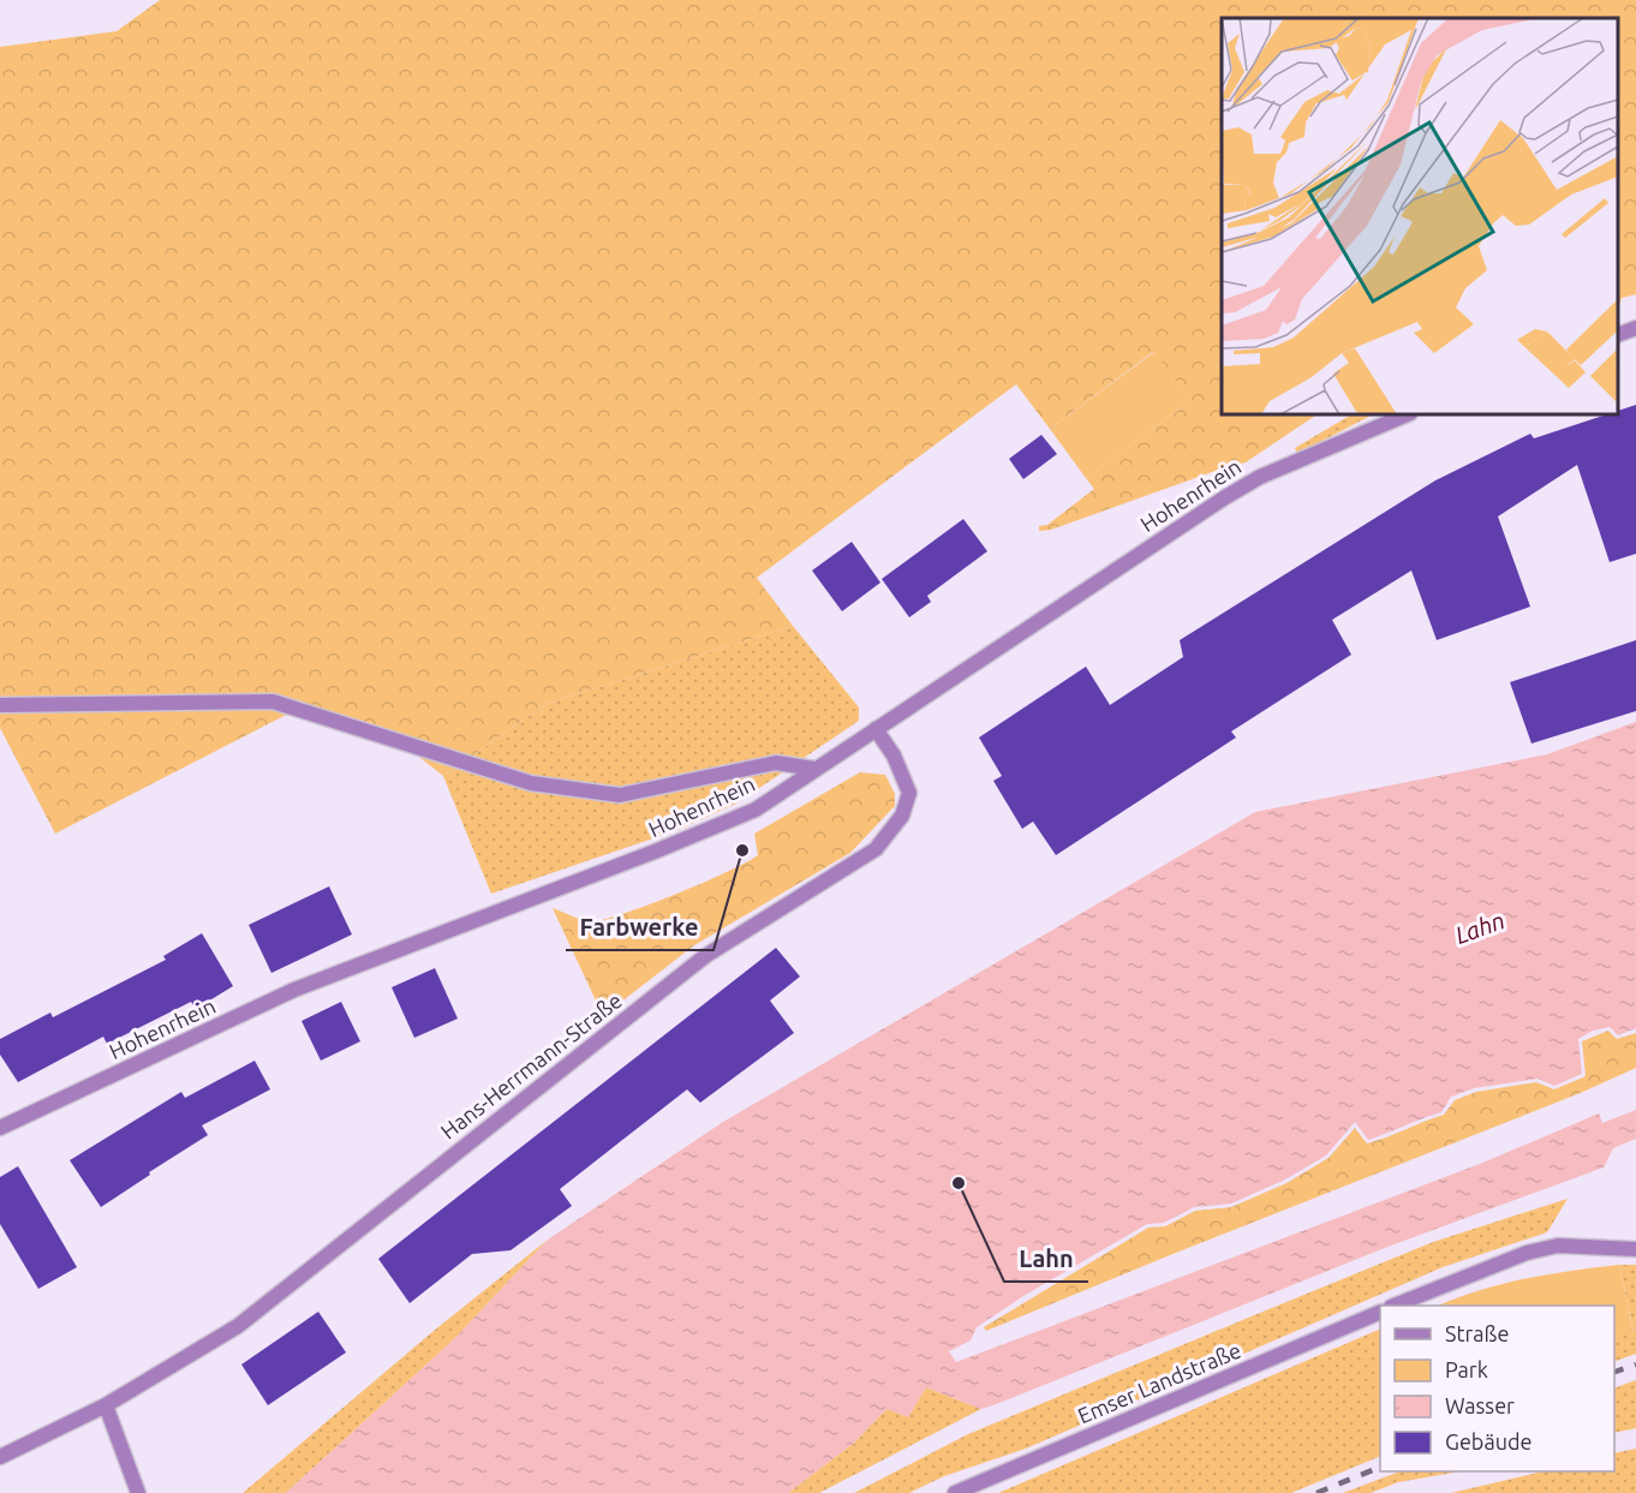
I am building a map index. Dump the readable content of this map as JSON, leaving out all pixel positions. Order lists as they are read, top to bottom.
{
  "streets": {
    "street": ["Hohenrhein", "Hans-Herrmann-Straße", "Emser Landstraße"]
  },
  "crossings": [
    ["Hohenrhein", "Hans-Herrmann-Straße"]
  ],
  "water": ["Lahn"],
  "places": ["Farbwerke", "Lahn"],
  "legend": [
    "Straße",
    "Park",
    "Wasser",
    "Gebäude"
  ]
}
